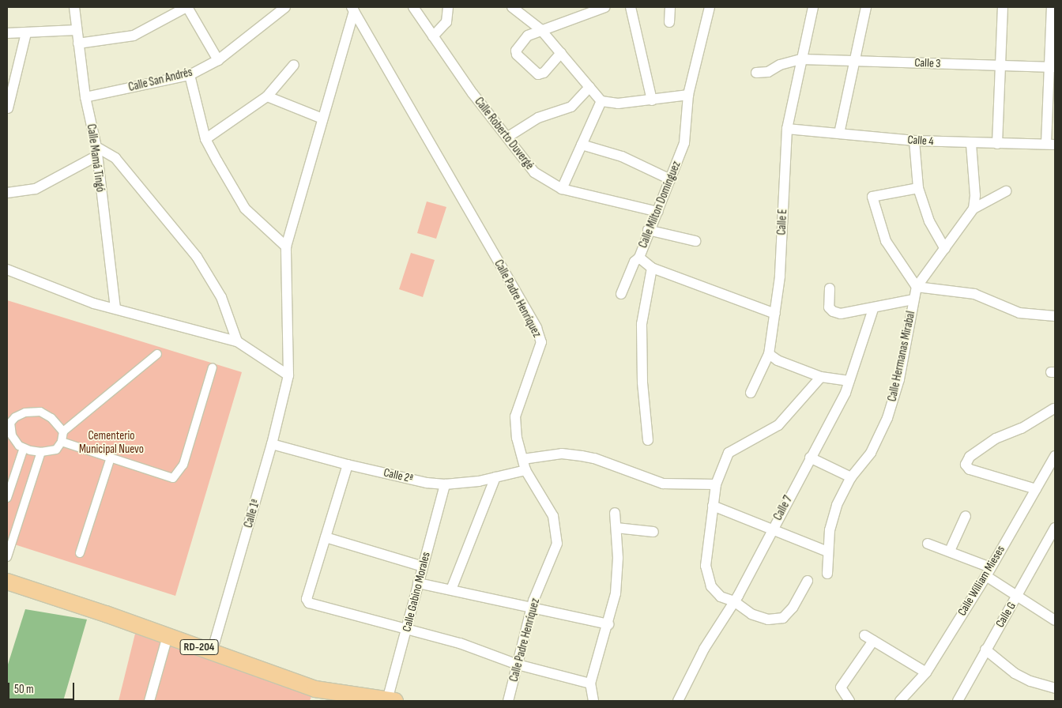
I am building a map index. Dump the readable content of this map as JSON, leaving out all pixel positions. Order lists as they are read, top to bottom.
{
  "streets": {
    "main road": ["RD-204"],
    "street": [
      "Calle 3",
      "Calle San Andrés",
      "Calle Roberto Duvergé",
      "Calle 4",
      "Calle Mamá Tingó",
      "Calle Milton Domínguez",
      "Calle E",
      "Calle Padre Henríquez",
      "Calle Hermanas Mirabal",
      "Calle 2ª",
      "Calle 7",
      "Calle 1ª",
      "Calle William Mieses",
      "Calle Gabino Morales",
      "Calle G"
    ]
  },
  "crossings": [
    ["Calle 3", "Calle E"],
    ["Calle San Andrés", "Calle Mamá Tingó"],
    ["Calle Roberto Duvergé", "Calle Milton Domínguez"],
    ["Calle 4", "Calle E"],
    ["Calle Milton Domínguez", "Calle E"],
    ["Calle Padre Henríquez", "Calle 2ª"],
    ["Calle Padre Henríquez", "Calle 1ª"],
    ["Calle 2ª", "Calle 1ª"],
    ["Calle 2ª", "Calle Gabino Morales"],
    ["Calle 1ª", "RD-204"],
    ["Calle Gabino Morales", "RD-204"]
  ],
  "parks": ["Cementerio Municipal Nuevo"],
  "scale_bar": "50 m"
}
